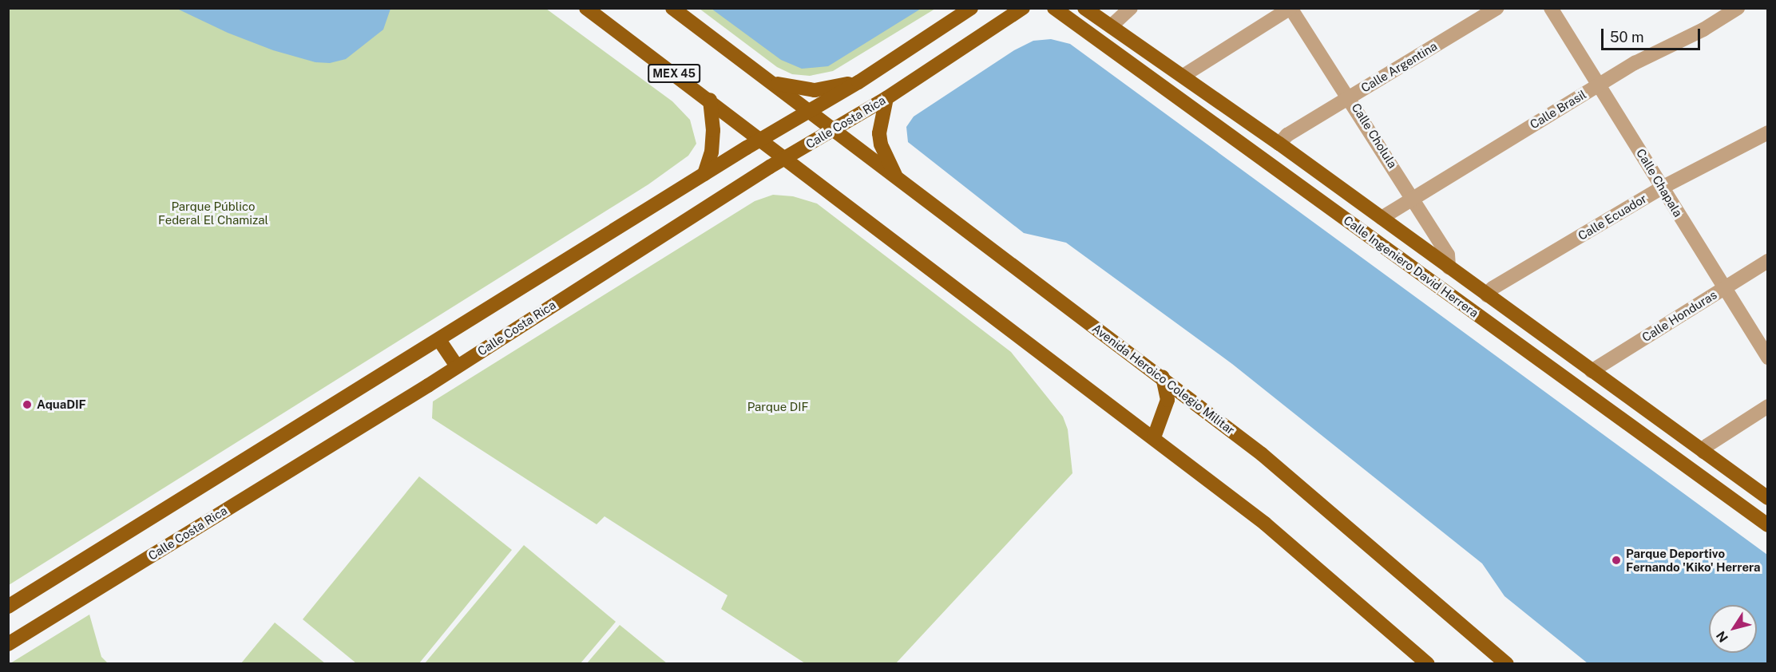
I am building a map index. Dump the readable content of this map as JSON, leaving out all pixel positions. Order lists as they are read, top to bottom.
{
  "streets": {
    "main road": [
      "MEX 45",
      "Calle Costa Rica",
      "Calle Ingeniero David Herrera",
      "Avenida Heroico Colegio Militar"
    ],
    "street": [
      "Calle Argentina",
      "Calle Brasil",
      "Calle Cholula",
      "Calle Chapala",
      "Calle Ecuador",
      "Calle Honduras"
    ]
  },
  "crossings": [
    ["Calle Argentina", "Calle Cholula"],
    ["Calle Argentina", "Calle Ingeniero David Herrera"],
    ["Calle Brasil", "Calle Cholula"],
    ["Calle Brasil", "Calle Chapala"],
    ["Calle Brasil", "Calle Ingeniero David Herrera"],
    ["Calle Costa Rica", "Avenida Heroico Colegio Militar"],
    ["Calle Cholula", "Calle Ingeniero David Herrera"],
    ["Calle Chapala", "Calle Ecuador"],
    ["Calle Chapala", "Calle Honduras"],
    ["Calle Ecuador", "Calle Ingeniero David Herrera"],
    ["Calle Ingeniero David Herrera", "Calle Honduras"]
  ],
  "parks": ["Parque Público Federal El Chamizal", "Parque DIF"],
  "places": ["AquaDIF", "Parque Deportivo Fernando 'Kiko' Herrera"],
  "scale_bar": "50 m",
  "north": "bottom left"
}
